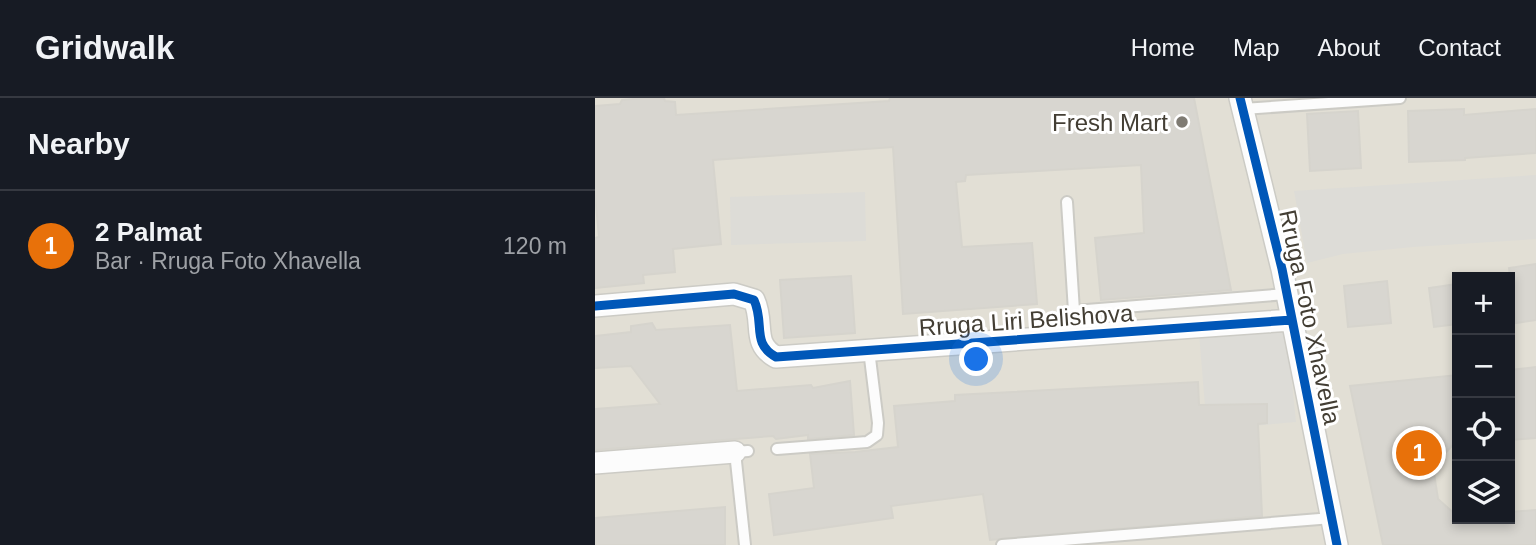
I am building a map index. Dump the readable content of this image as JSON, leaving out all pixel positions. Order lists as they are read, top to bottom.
{
  "streets": {
    "street": ["Rruga Foto Xhavella", "Rruga Liri Belishova"]
  },
  "crossings": [
    ["Rruga Foto Xhavella", "Rruga Liri Belishova"]
  ],
  "places": ["Fresh Mart"],
  "page": {
    "header": "Gridwalk",
    "nav": [
      "Home",
      "Map",
      "About",
      "Contact"
    ],
    "heading": "Nearby",
    "list": [
      {
        "mark": "1",
        "name": "2 Palmat",
        "note": "Bar · Rruga Foto Xhavella",
        "value": "120 m"
      }
    ],
    "map_buttons": ["+", "−"],
    "pins": "1"
  }
}
